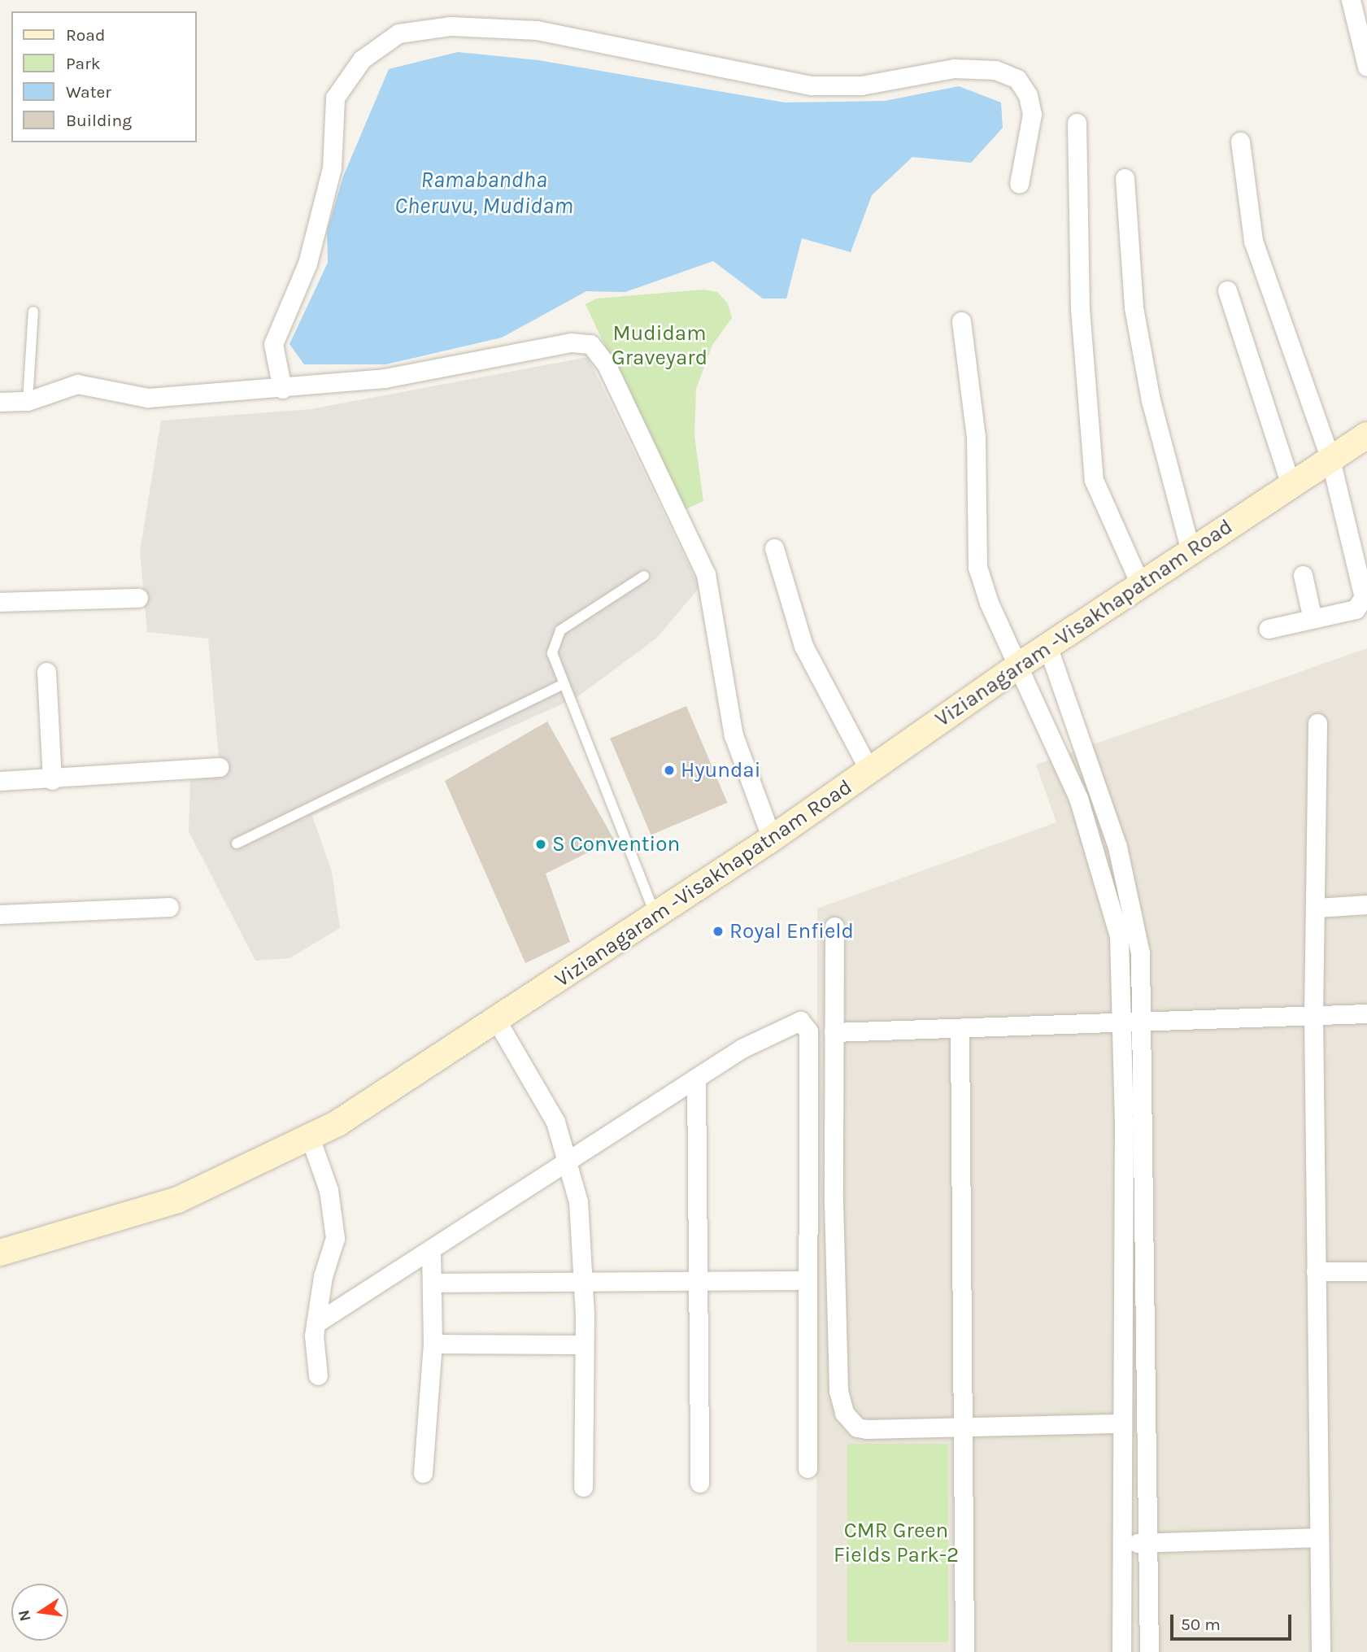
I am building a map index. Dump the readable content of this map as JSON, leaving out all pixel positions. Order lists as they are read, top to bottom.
{
  "streets": {
    "main road": ["Vizianagaram -Visakhapatnam Road"]
  },
  "water": ["Ramabandha Cheruvu, Mudidam"],
  "parks": ["Mudidam Graveyard", "CMR Green Fields Park-2"],
  "places": ["Hyundai", "S Convention", "Royal Enfield"],
  "legend": [
    "Road",
    "Park",
    "Water",
    "Building"
  ],
  "scale_bar": "50 m",
  "north": "left"
}
